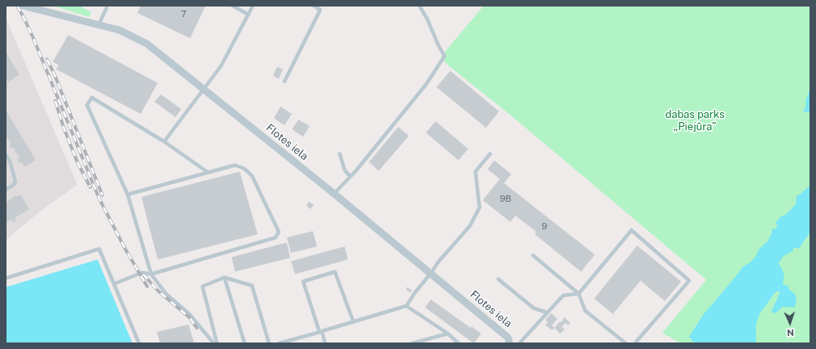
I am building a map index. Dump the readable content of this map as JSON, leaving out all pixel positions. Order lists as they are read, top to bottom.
{
  "streets": {
    "street": ["Flotes iela"]
  },
  "parks": ["dabas parks „Piejūra”"],
  "house_numbers": ["7", "9B", "9"],
  "north": "bottom"
}
